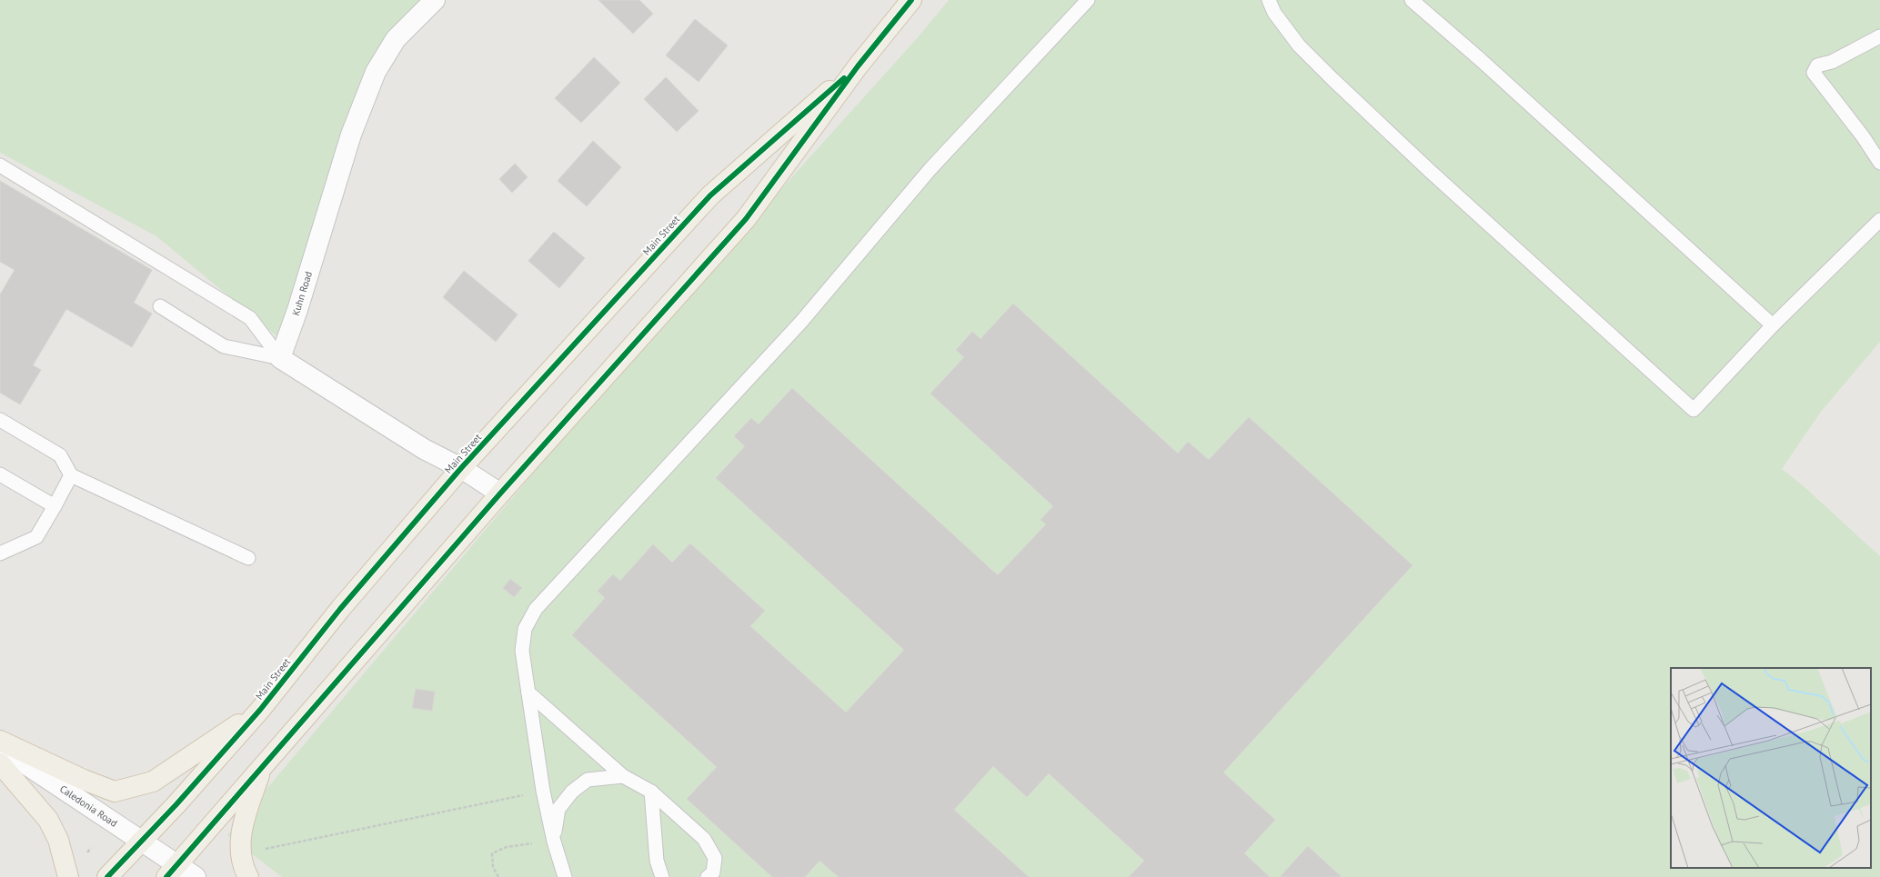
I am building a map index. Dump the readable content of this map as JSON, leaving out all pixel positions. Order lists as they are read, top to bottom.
{
  "streets": {
    "main road": ["Main Street"],
    "street": ["Kuhn Road", "Caledonia Road"]
  },
  "crossings": [
    ["Main Street", "Caledonia Road"]
  ]
}
